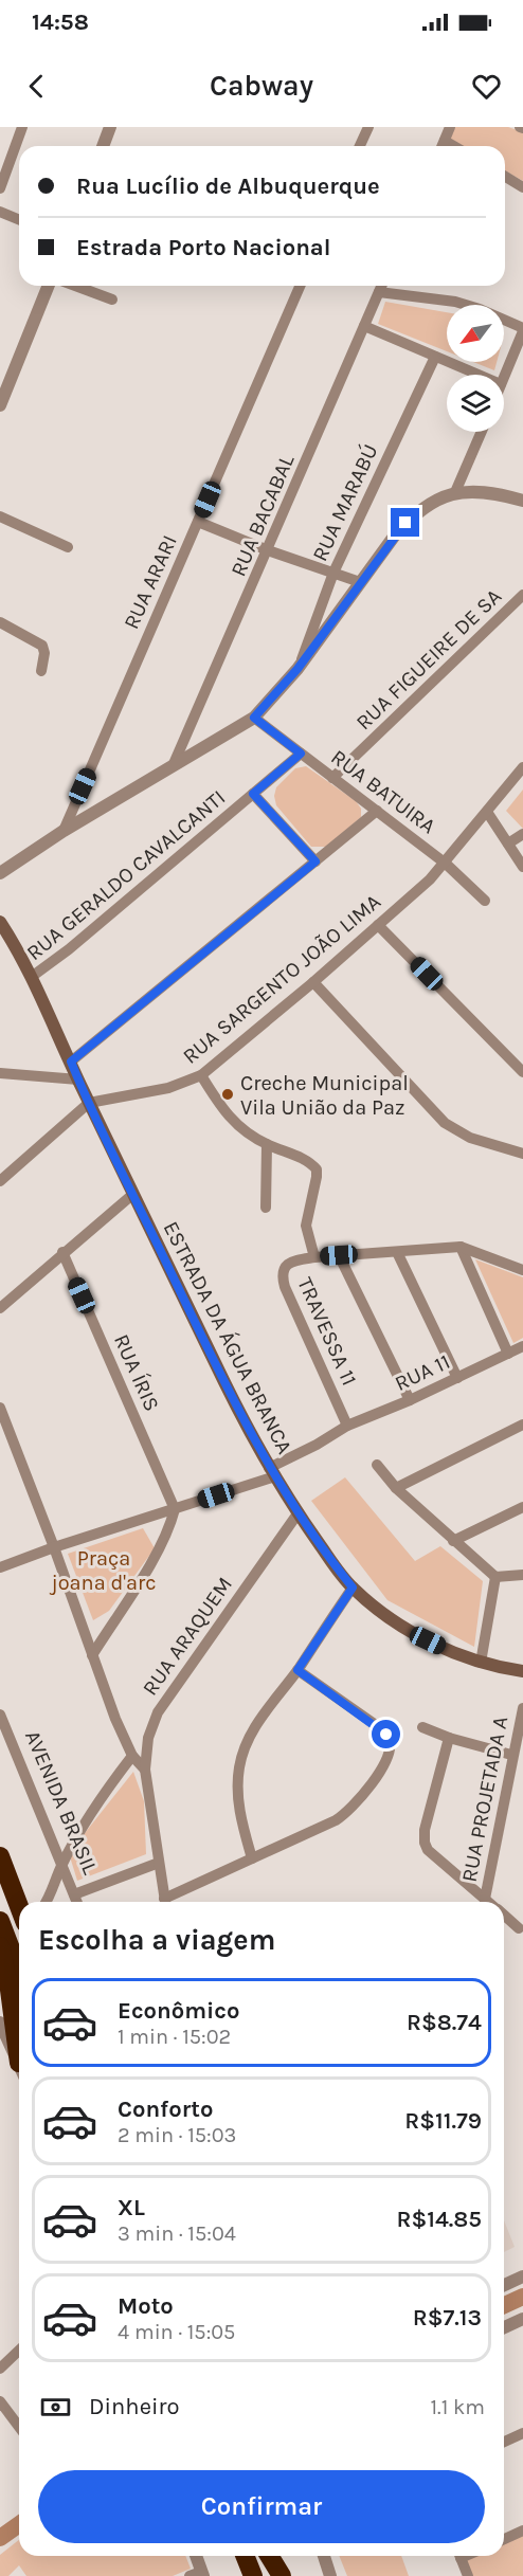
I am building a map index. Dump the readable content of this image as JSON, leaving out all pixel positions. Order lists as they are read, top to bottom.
{
  "streets": {
    "main road": ["ESTRADA DA ÁGUA BRANCA"],
    "street": [
      "RUA MARABÚ",
      "RUA BACABAL",
      "RUA ARARI",
      "RUA FIGUEIRE DE SA",
      "RUA BATUIRA",
      "RUA GERALDO CAVALCANTI",
      "RUA SARGENTO JOÃO LIMA",
      "TRAVESSA 11",
      "RUA ÍRIS",
      "RUA 11",
      "RUA ARAQUEM",
      "RUA PROJETADA A",
      "AVENIDA BRASIL"
    ]
  },
  "crossings": [
    ["RUA FIGUEIRE DE SA", "RUA BATUIRA"],
    ["RUA BATUIRA", "RUA GERALDO CAVALCANTI"],
    ["RUA BATUIRA", "RUA SARGENTO JOÃO LIMA"],
    ["RUA GERALDO CAVALCANTI", "ESTRADA DA ÁGUA BRANCA"],
    ["RUA SARGENTO JOÃO LIMA", "ESTRADA DA ÁGUA BRANCA"],
    ["TRAVESSA 11", "RUA 11"],
    ["ESTRADA DA ÁGUA BRANCA", "RUA 11"],
    ["ESTRADA DA ÁGUA BRANCA", "RUA ARAQUEM"],
    ["RUA ÍRIS", "RUA 11"]
  ],
  "parks": ["Praça joana d'arc"],
  "places": ["Creche Municipal Vila União da Paz"],
  "north": "bottom left",
  "page": {
    "status": "14:58",
    "header": "Cabway",
    "banner": ["Rua Lucílio de Albuquerque", "Estrada Porto Nacional"],
    "heading": "Escolha a viagem",
    "list": [
      {
        "name": "Econômico",
        "note": "1 min · 15:02",
        "value": "R$8.74"
      },
      {
        "name": "Conforto",
        "note": "2 min · 15:03",
        "value": "R$11.79"
      },
      {
        "name": "XL",
        "note": "3 min · 15:04",
        "value": "R$14.85"
      },
      {
        "name": "Moto",
        "note": "4 min · 15:05",
        "value": "R$7.13"
      }
    ],
    "pay": ["Dinheiro", "1.1 km"],
    "buttons": "Confirmar"
  }
}
